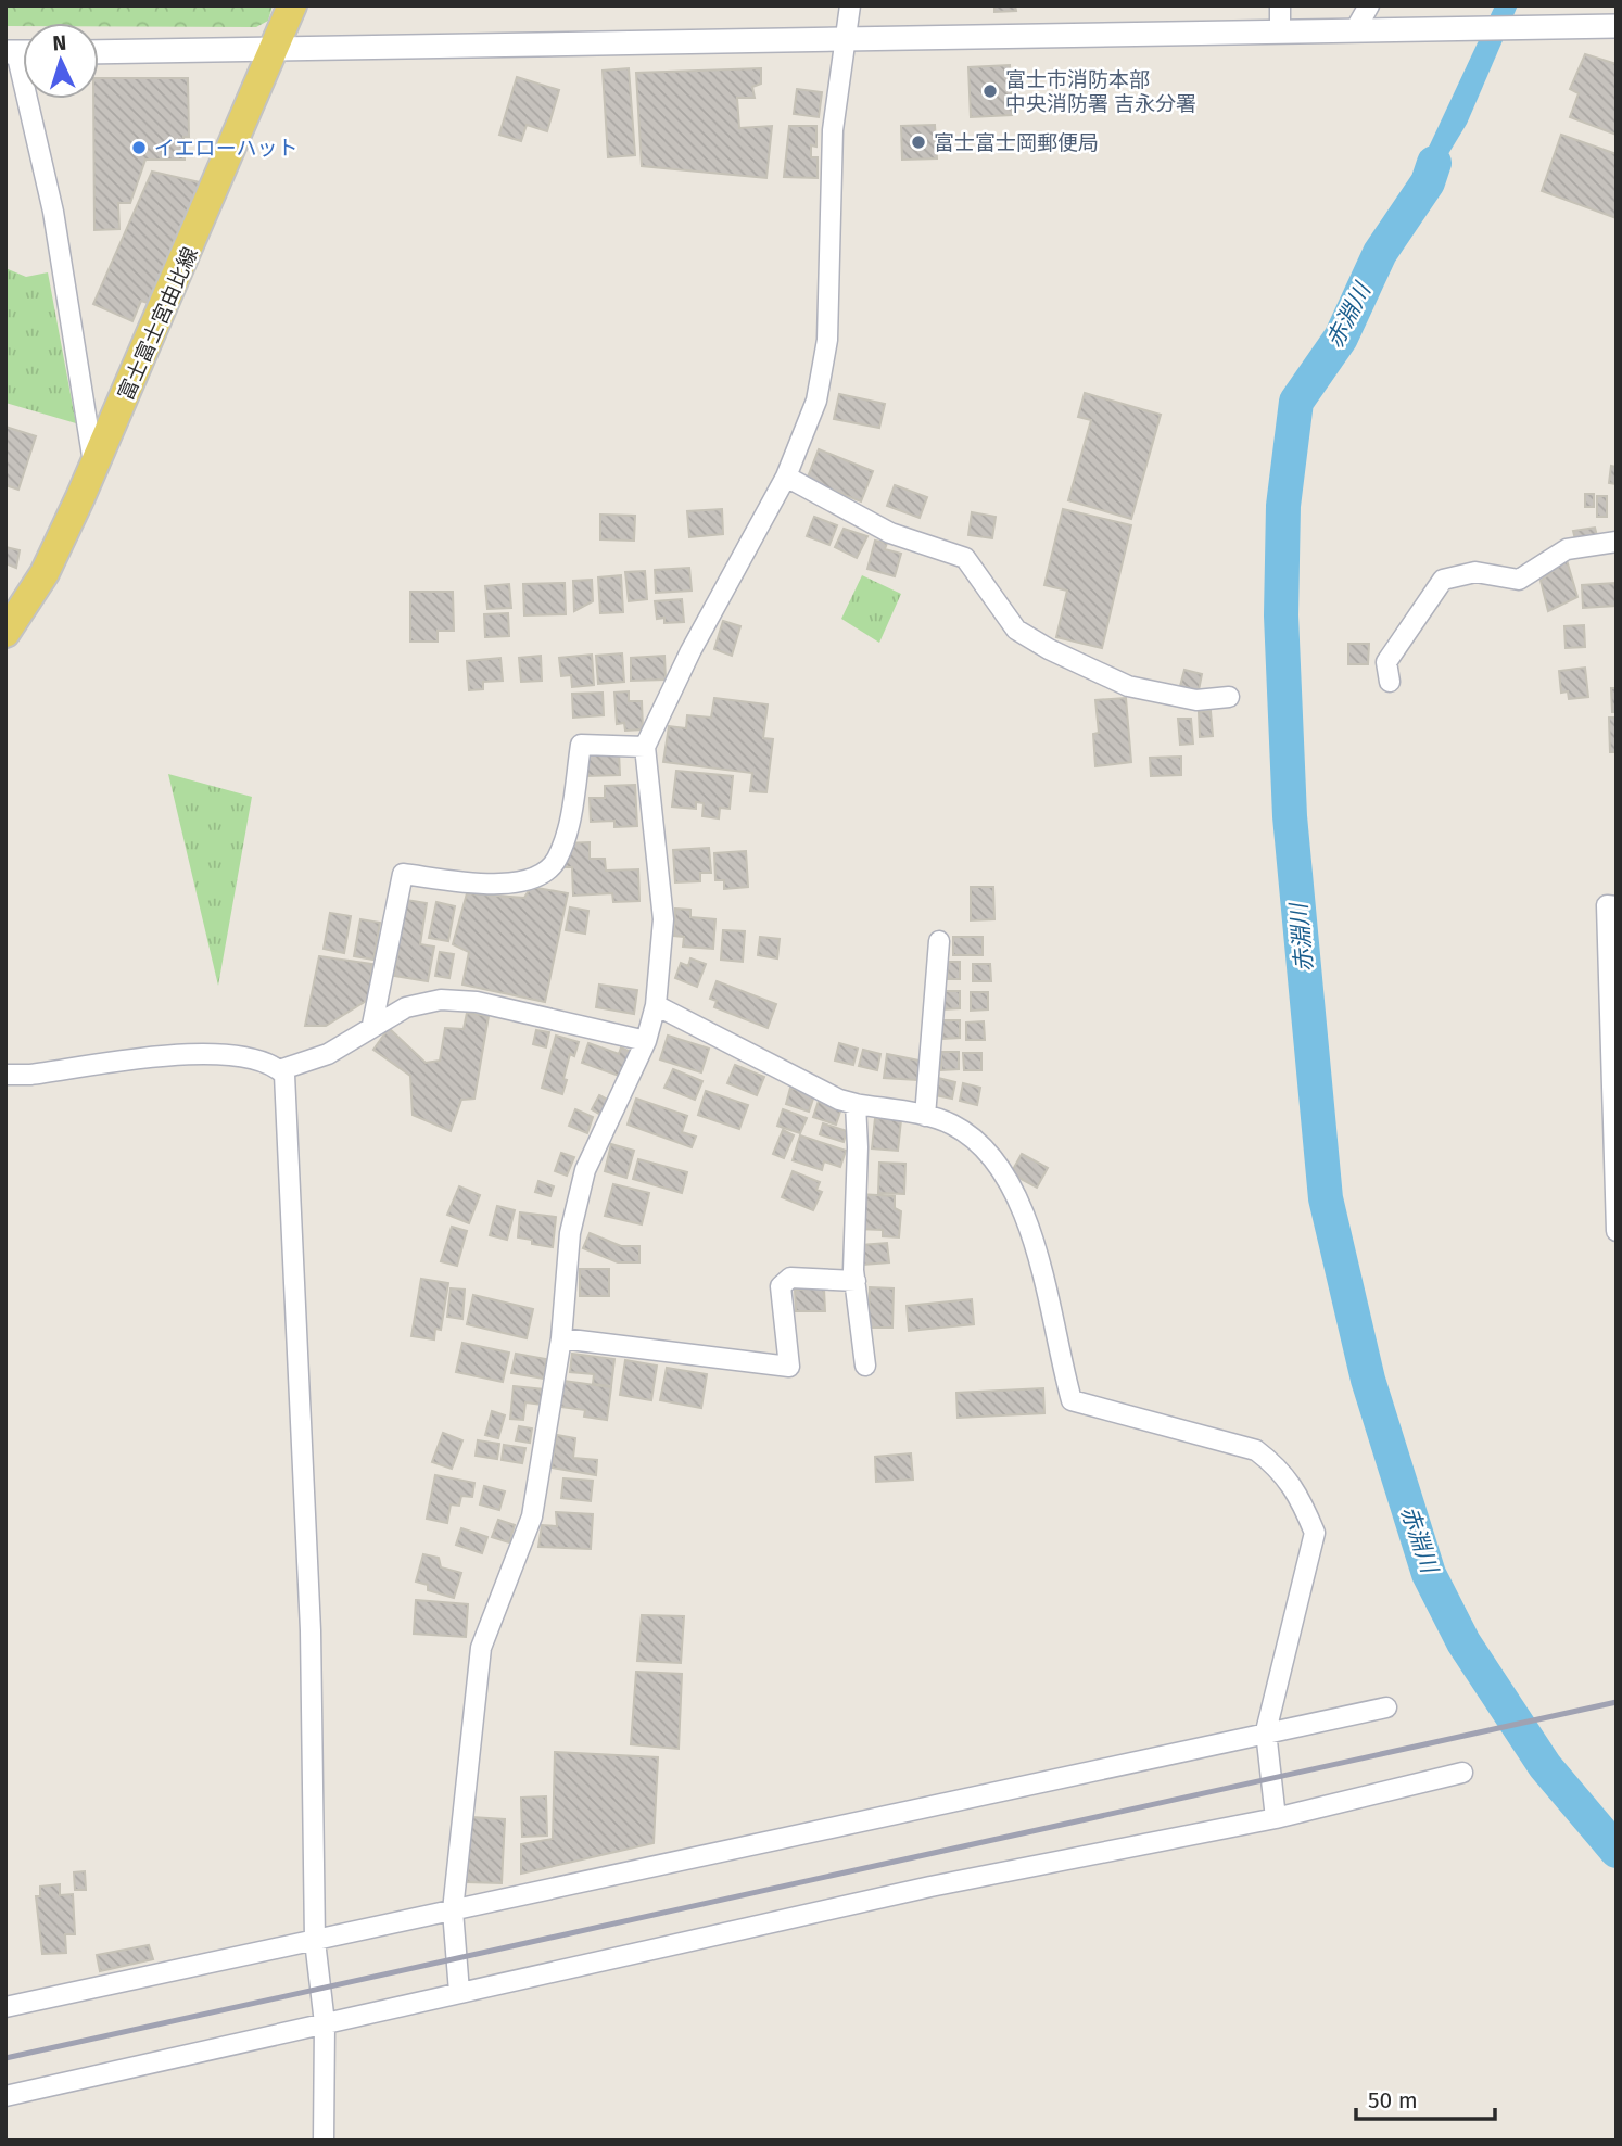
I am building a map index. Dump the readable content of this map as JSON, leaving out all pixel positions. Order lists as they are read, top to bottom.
{
  "streets": {
    "main road": ["富士富士宮由比線"]
  },
  "water": ["赤淵川"],
  "places": ["富士市消防本部 中央消防署 吉永分署", "富士富士岡郵便局", "イエローハット"],
  "scale_bar": "50 m",
  "north": "top"
}
